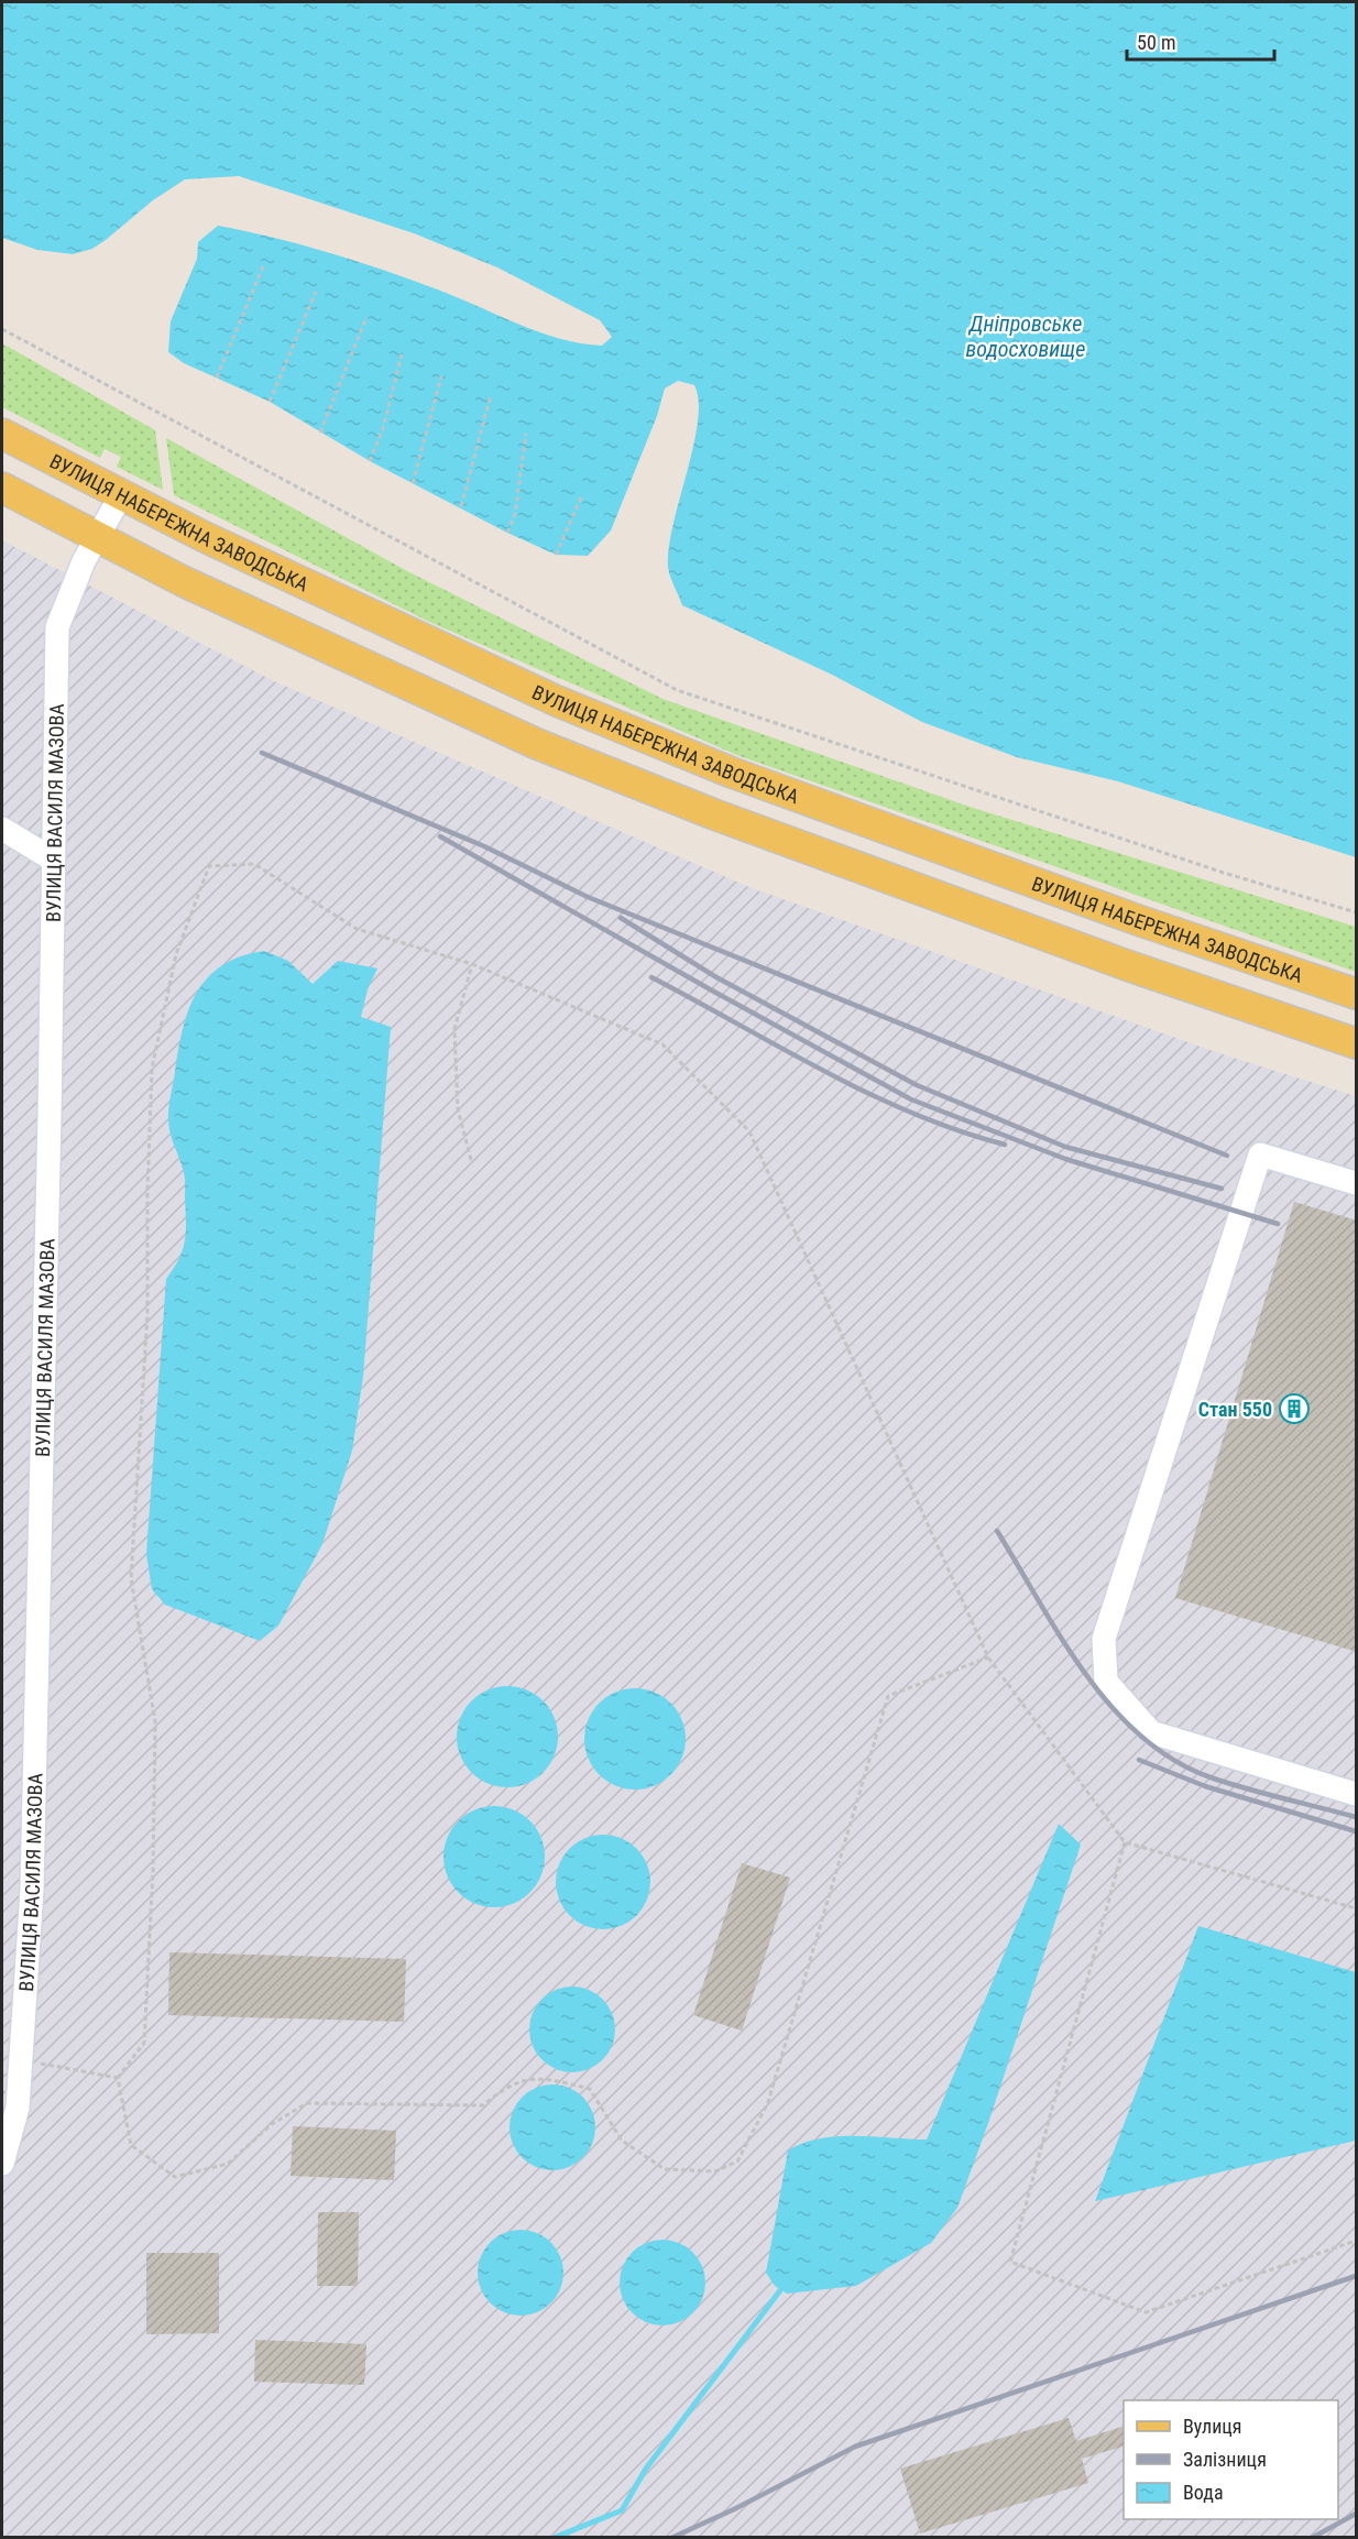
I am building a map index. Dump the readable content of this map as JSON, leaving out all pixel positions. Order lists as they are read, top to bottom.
{
  "streets": {
    "main road": ["ВУЛИЦЯ НАБЕРЕЖНА ЗАВОДСЬКА"],
    "street": ["ВУЛИЦЯ ВАСИЛЯ МАЗОВА"]
  },
  "crossings": [
    ["ВУЛИЦЯ НАБЕРЕЖНА ЗАВОДСЬКА", "ВУЛИЦЯ ВАСИЛЯ МАЗОВА"]
  ],
  "water": ["Дніпровське водосховище"],
  "places": {
    "building": ["Стан 550"]
  },
  "legend": ["Вулиця", "Залізниця", "Вода"],
  "scale_bar": "50 m"
}
